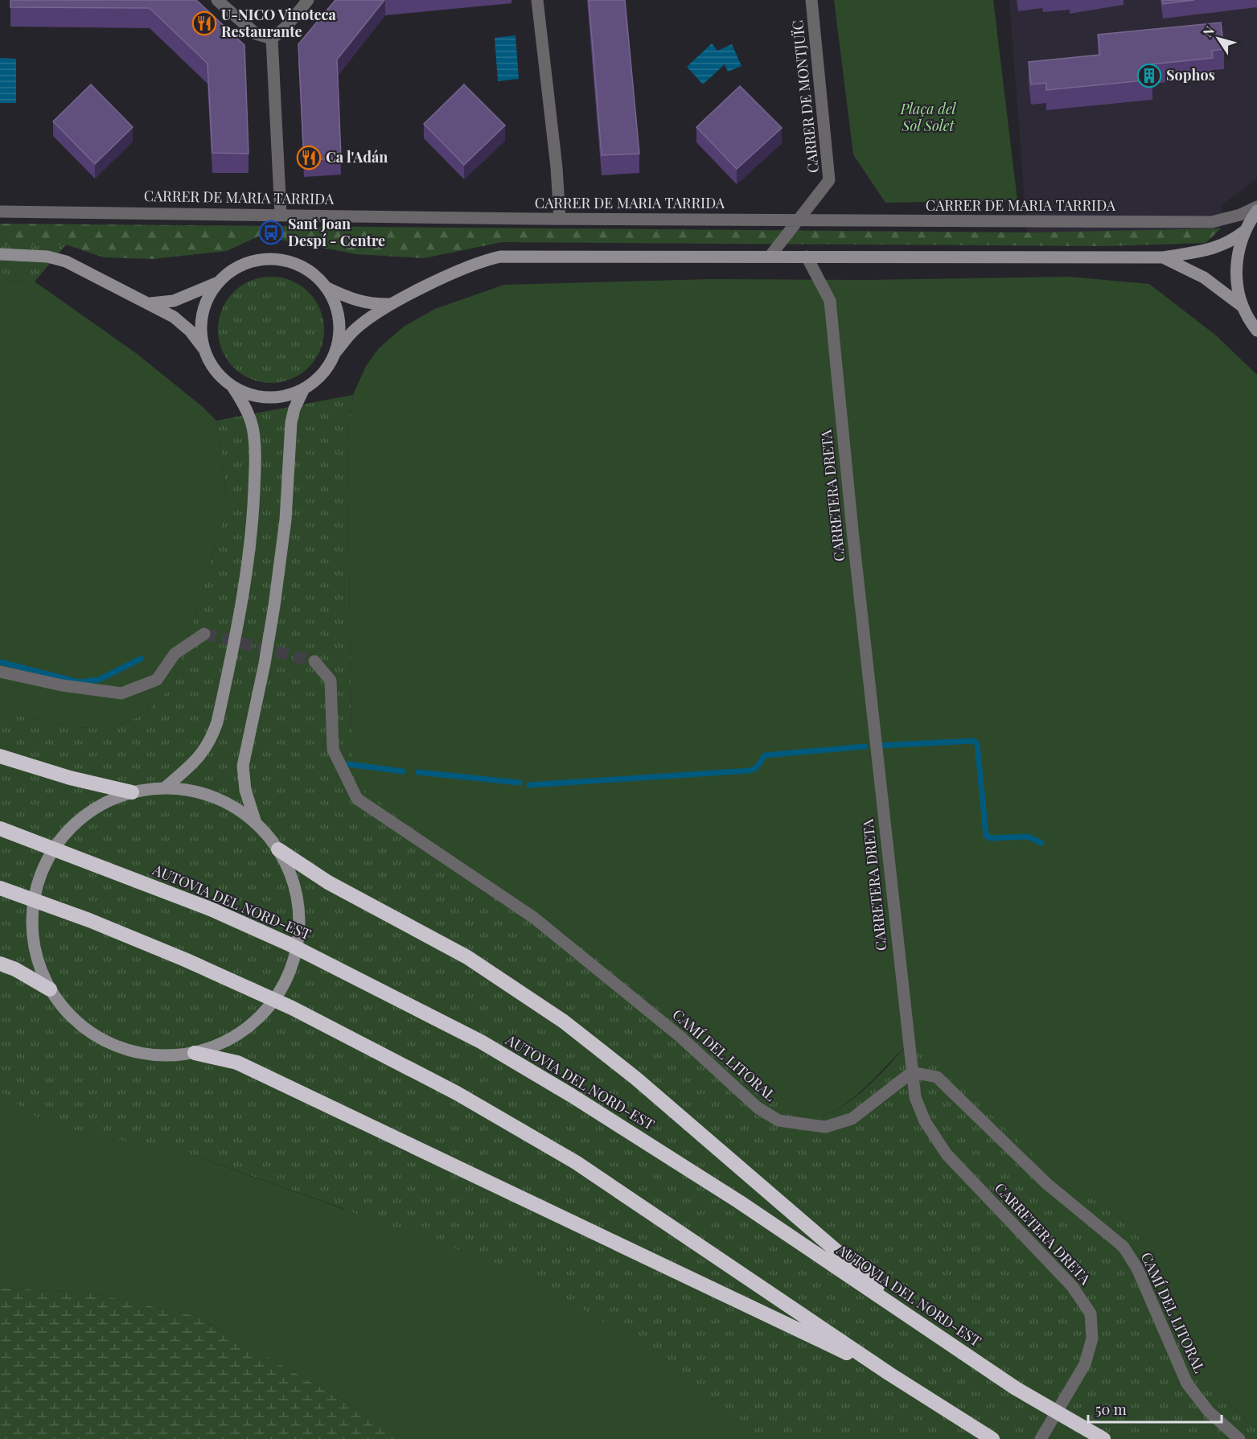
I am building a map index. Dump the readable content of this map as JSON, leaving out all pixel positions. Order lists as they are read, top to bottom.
{
  "streets": {
    "highway": ["AUTOVIA DEL NORD-EST"],
    "street": [
      "CARRER DE MONTJUÏC",
      "CARRER DE MARIA TARRIDA",
      "CARRETERA DRETA",
      "CAMÍ DEL LITORAL"
    ]
  },
  "crossings": [
    ["CARRER DE MONTJUÏC", "CARRER DE MARIA TARRIDA"],
    ["CARRETERA DRETA", "CAMÍ DEL LITORAL"]
  ],
  "parks": ["Plaça del Sol Solet"],
  "places": {
    "restaurant": ["U-NICO Vinoteca Restaurante", "Ca l'Adán"],
    "building": ["Sophos"],
    "bus stop": ["Sant Joan Despí - Centre"]
  },
  "scale_bar": "50 m",
  "north": "top left"
}
